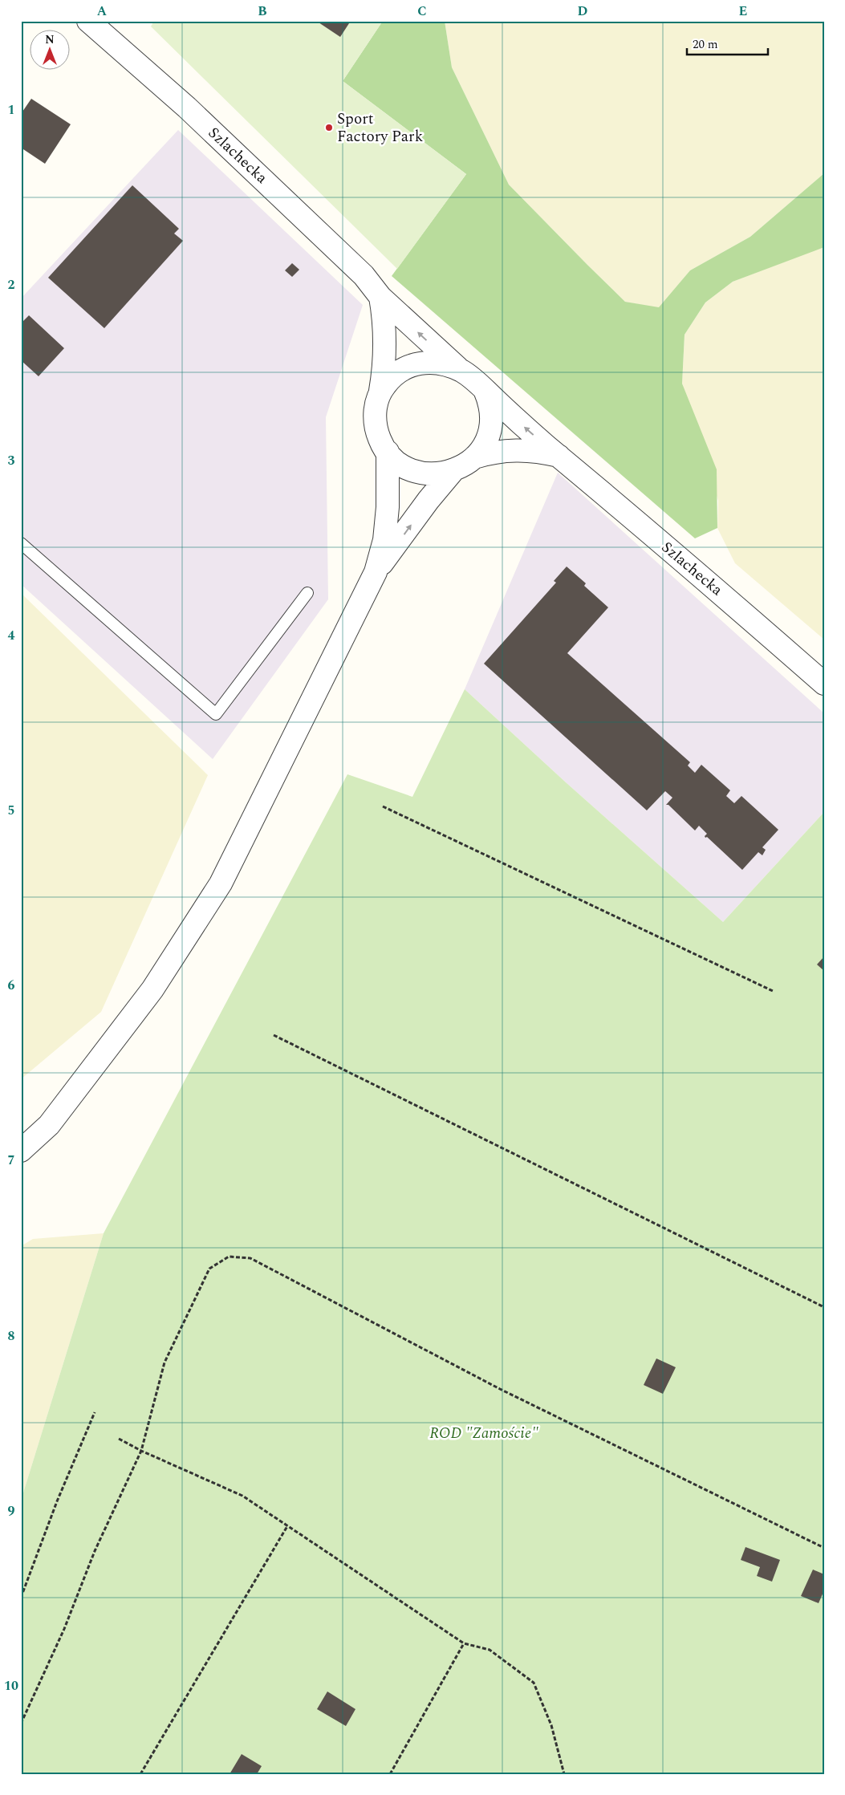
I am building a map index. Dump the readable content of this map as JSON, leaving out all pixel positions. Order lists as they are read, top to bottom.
{
  "streets": {
    "street": ["Szlachecka"]
  },
  "parks": ["ROD \"Zamoście\""],
  "places": ["Sport Factory Park"],
  "scale_bar": "20 m",
  "north": "top",
  "grid": {
    "columns": [
      "A",
      "B",
      "C",
      "D",
      "E"
    ],
    "rows": [
      "1",
      "2",
      "3",
      "4",
      "5",
      "6",
      "7",
      "8",
      "9",
      "10"
    ]
  }
}
